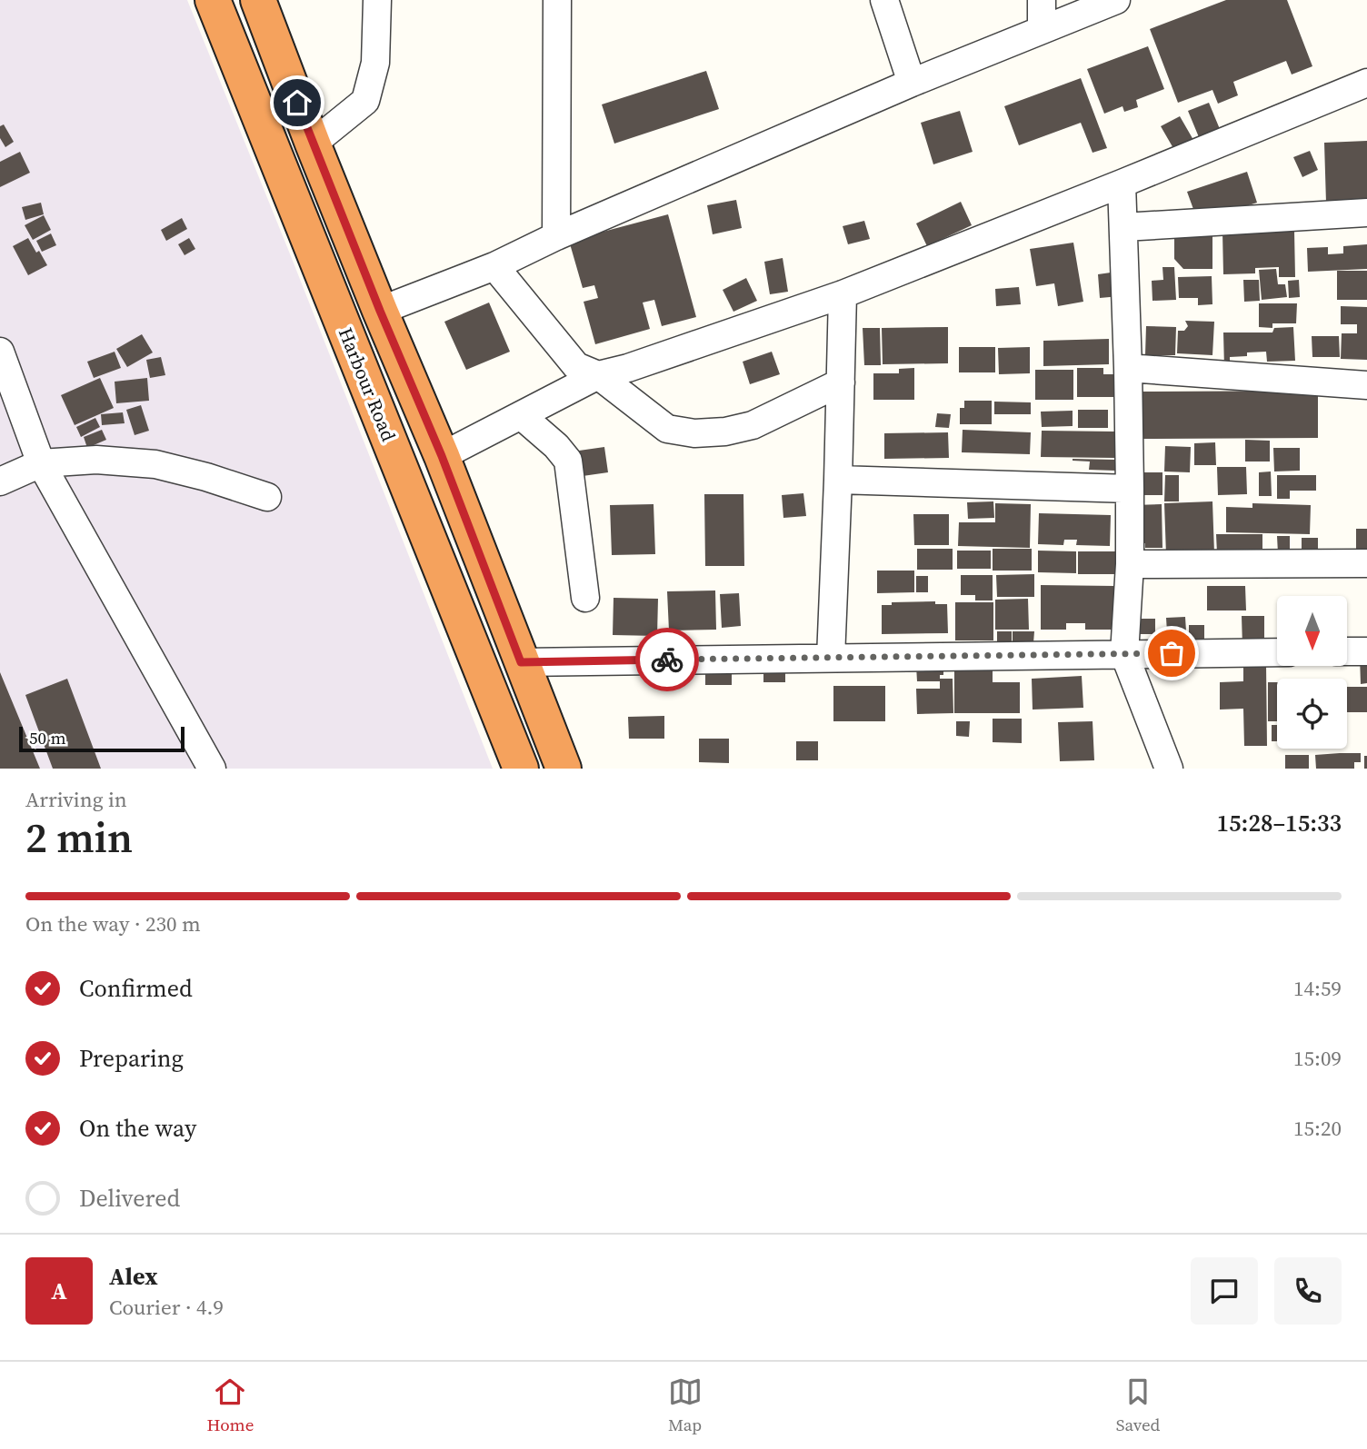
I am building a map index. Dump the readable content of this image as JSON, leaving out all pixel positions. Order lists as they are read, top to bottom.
{
  "streets": {
    "highway": ["Harbour Road"]
  },
  "scale_bar": "50 m",
  "north": "bottom",
  "page": {
    "scale": "50 m",
    "heading": ["2 min", "Arriving in", "15:28–15:33"],
    "panel": ["Alex", "Courier · 4.9"],
    "bar": "On the way · 230 m",
    "list": [
      ["Confirmed", "14:59"],
      ["Preparing", "15:09"],
      ["On the way", "15:20"],
      "Delivered"
    ],
    "round": "A",
    "tabs": ["Home", "Map", "Saved"]
  }
}
